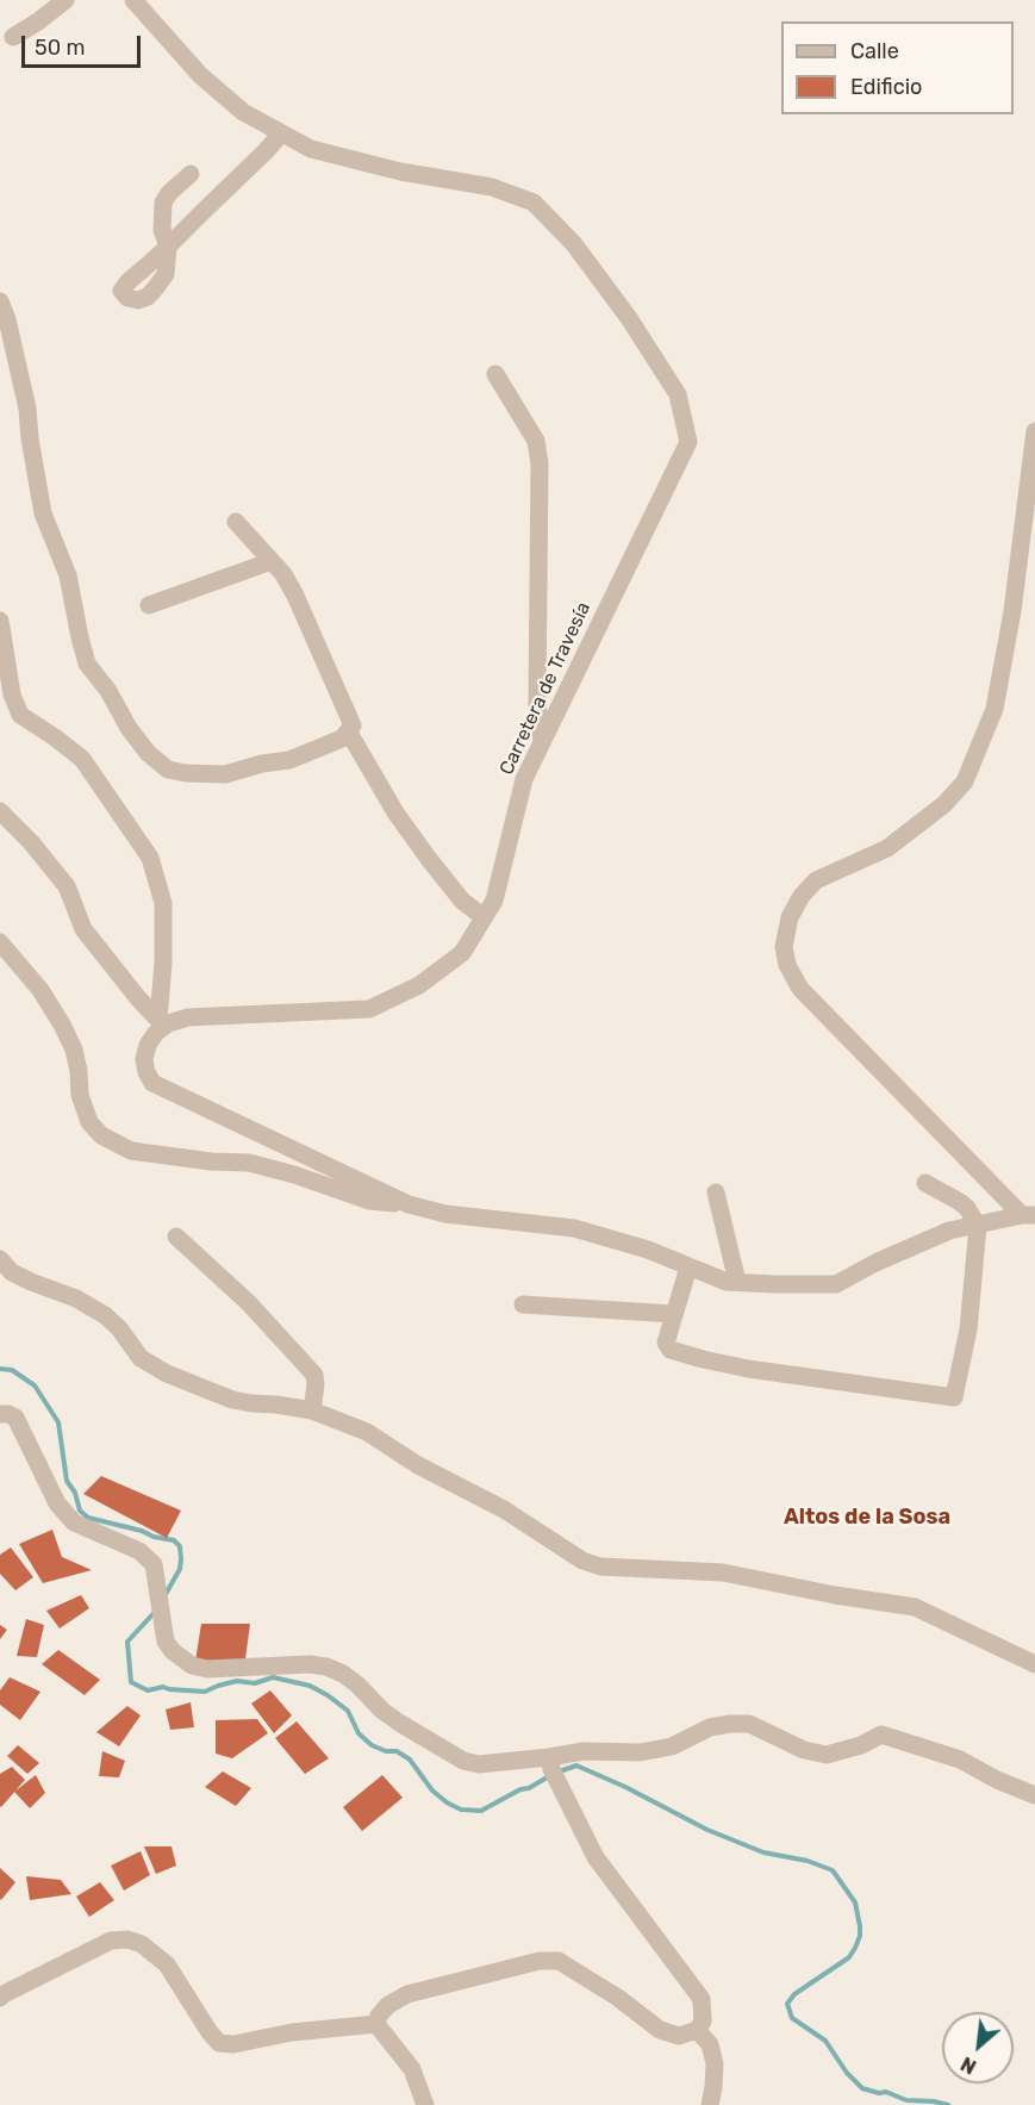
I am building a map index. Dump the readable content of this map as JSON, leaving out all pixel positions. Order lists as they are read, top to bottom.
{
  "streets": {
    "street": ["Carretera de Travesía"]
  },
  "districts": ["Altos de la Sosa"],
  "legend": ["Calle", "Edificio"],
  "scale_bar": "50 m",
  "north": "bottom left"
}
